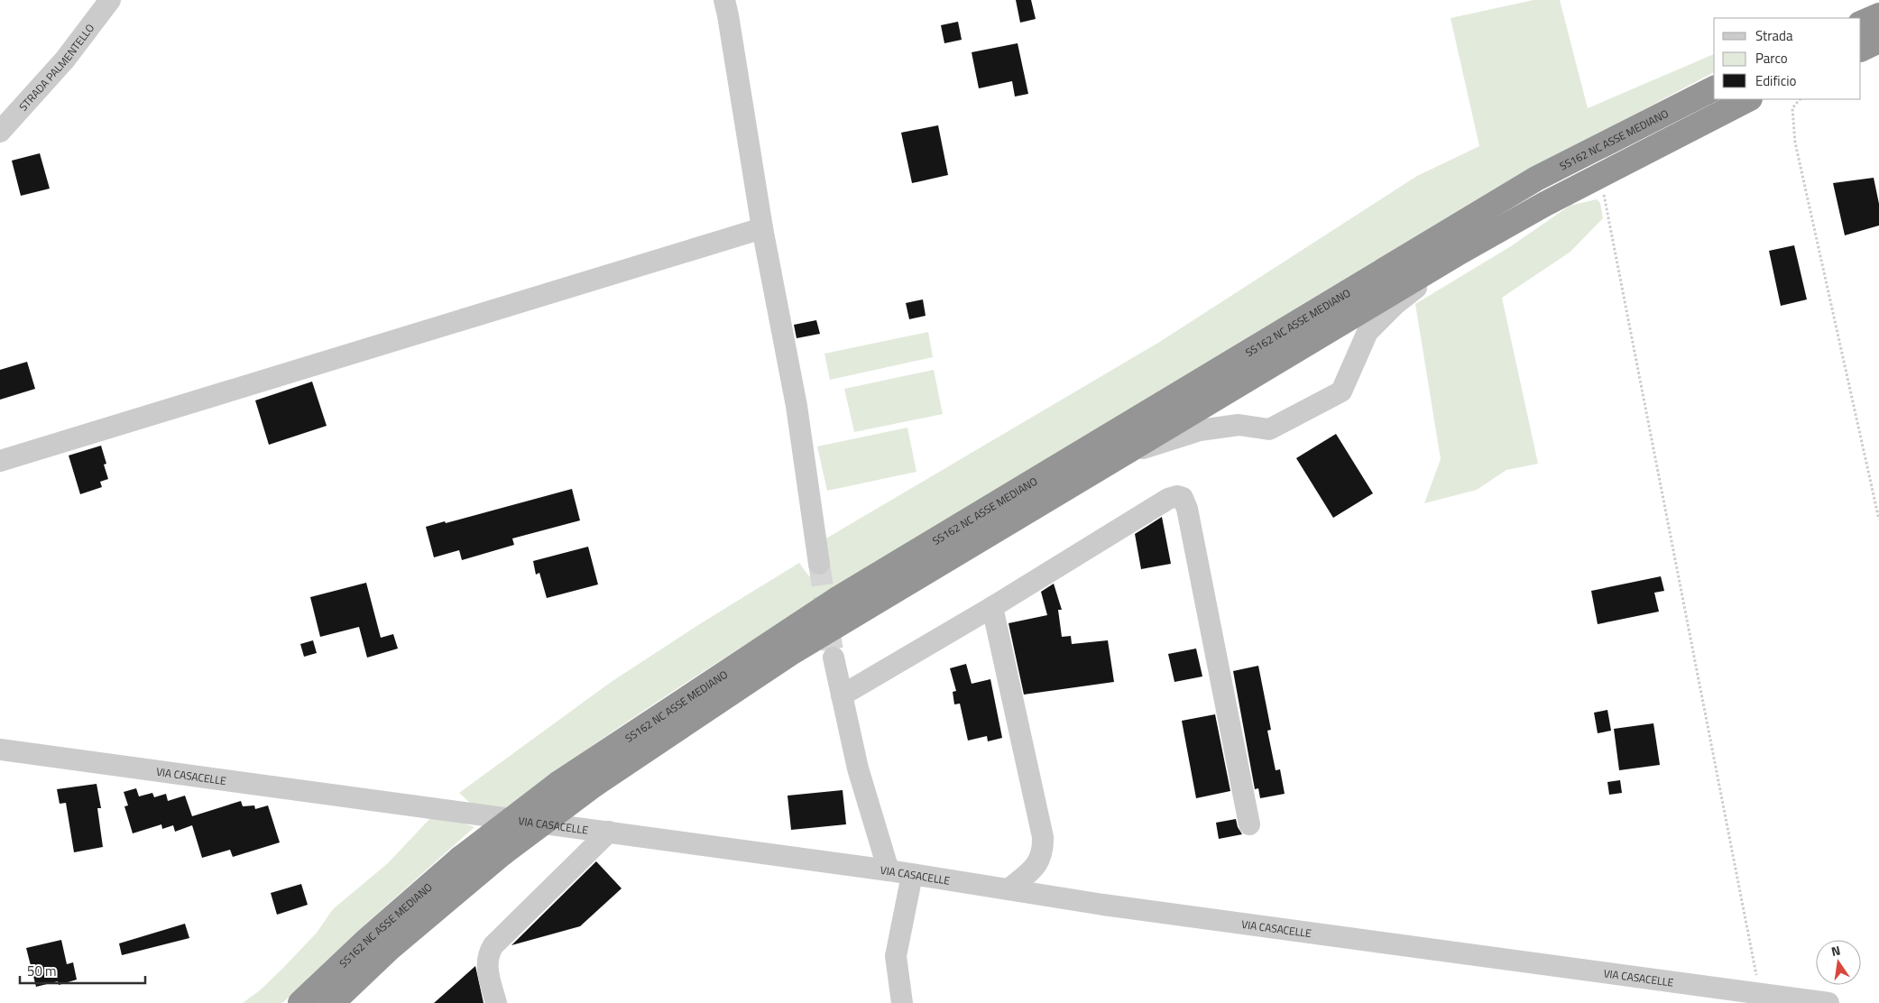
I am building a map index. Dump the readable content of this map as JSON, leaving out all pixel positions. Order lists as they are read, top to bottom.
{
  "streets": {
    "highway": ["SS162 NC ASSE MEDIANO"],
    "street": ["STRADA PALMENTELLO", "VIA CASACELLE"]
  },
  "legend": ["Strada", "Parco", "Edificio"],
  "scale_bar": "50 m",
  "north": "top"
}
